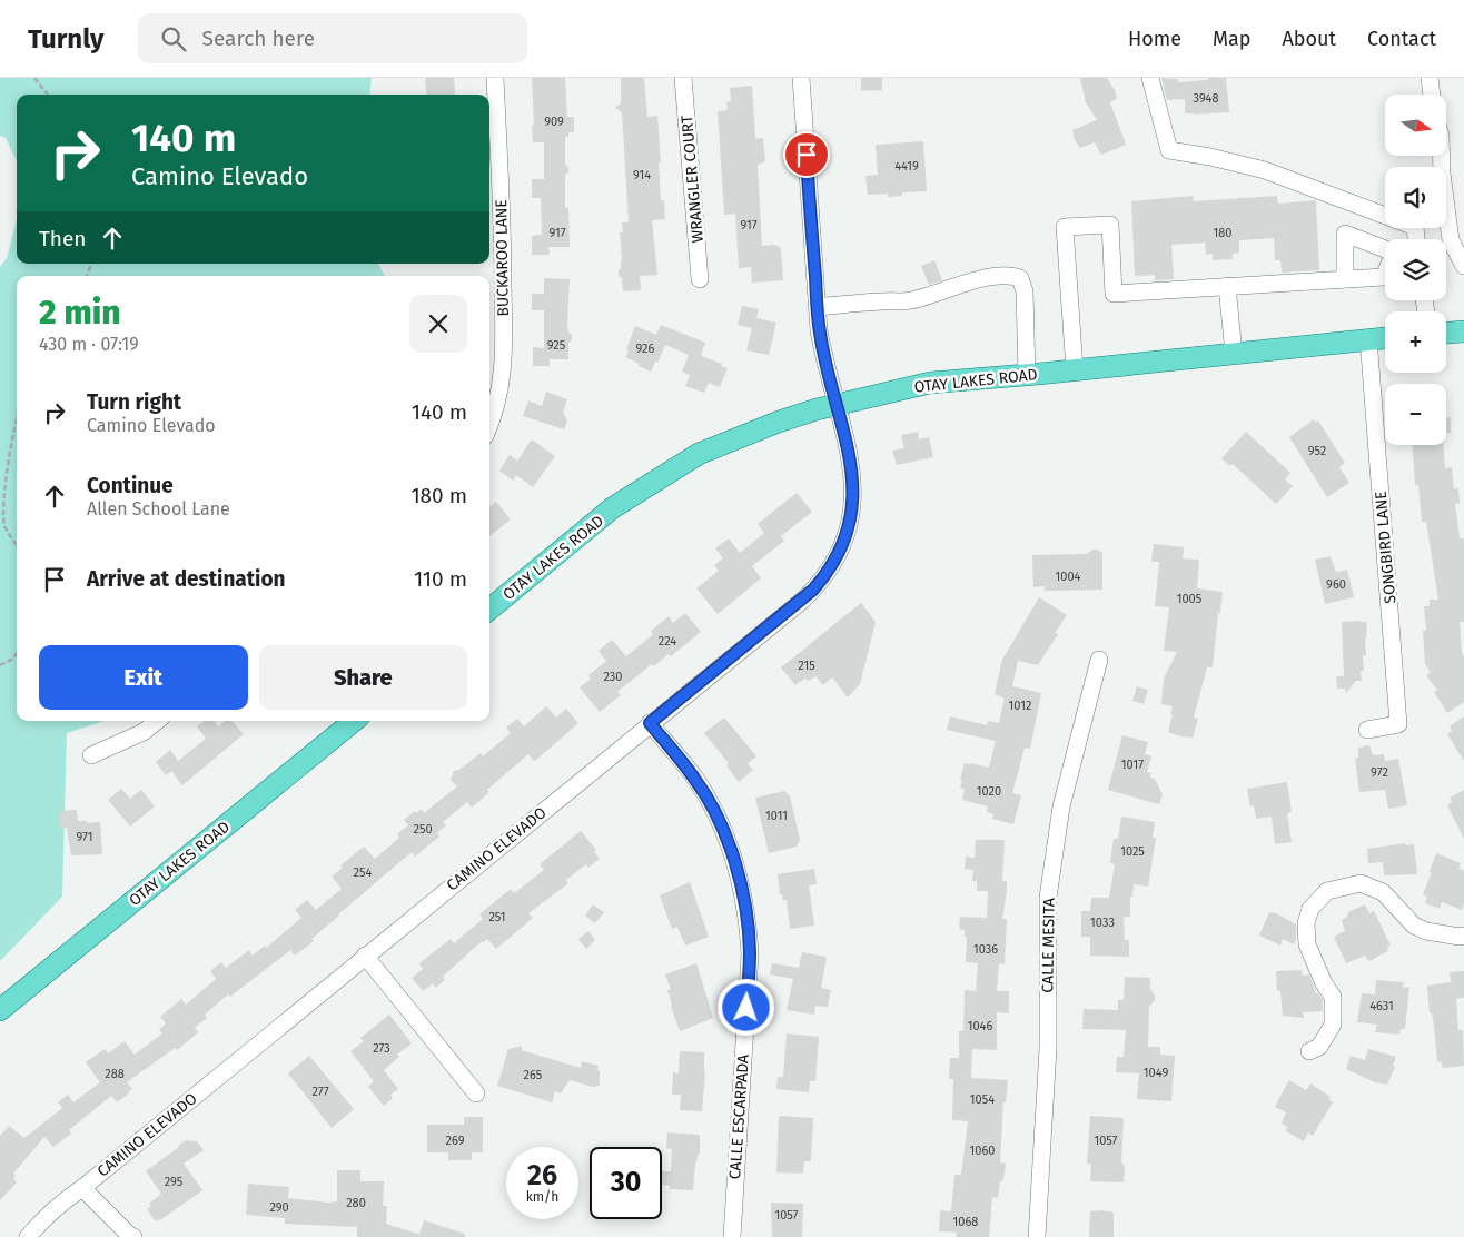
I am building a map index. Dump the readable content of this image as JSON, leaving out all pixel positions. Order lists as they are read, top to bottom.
{
  "streets": {
    "main road": ["OTAY LAKES ROAD"],
    "street": [
      "WRANGLER COURT",
      "BUCKAROO LANE",
      "SONGBIRD LANE",
      "CAMINO ELEVADO",
      "CALLE MESITA",
      "CALLE ESCARPADA"
    ]
  },
  "crossings": [
    ["OTAY LAKES ROAD", "SONGBIRD LANE"],
    ["OTAY LAKES ROAD", "CAMINO ELEVADO"],
    ["CAMINO ELEVADO", "CALLE ESCARPADA"]
  ],
  "house_numbers": [
    "3948",
    "909",
    "4419",
    "914",
    "917",
    "917",
    "180",
    "925",
    "926",
    "952",
    "1004",
    "960",
    "1005",
    "224",
    "215",
    "230",
    "1012",
    "1017",
    "972",
    "1020",
    "1011",
    "250",
    "971",
    "1025",
    "254",
    "251",
    "1033",
    "1036",
    "4631",
    "1046",
    "273",
    "1049",
    "288",
    "265",
    "277",
    "1054",
    "269",
    "1057",
    "1060",
    "295",
    "280",
    "290",
    "1057",
    "1068"
  ],
  "north": "right",
  "page": {
    "header": "Turnly",
    "search": "Search here",
    "nav": [
      "Home",
      "Map",
      "About",
      "Contact"
    ],
    "map_buttons": ["+", "−"],
    "turn": ["140 m", "Camino Elevado"],
    "then": "Then",
    "heading": ["2 min", "430 m · 07:19"],
    "list": [
      {
        "name": "Turn right",
        "note": "Camino Elevado",
        "value": "140 m"
      },
      {
        "name": "Continue",
        "note": "Allen School Lane",
        "value": "180 m"
      },
      {
        "name": "Arrive at destination",
        "value": "110 m"
      }
    ],
    "buttons": ["Exit", "Share"],
    "speed": "26 km/h",
    "limit": "30"
  }
}
